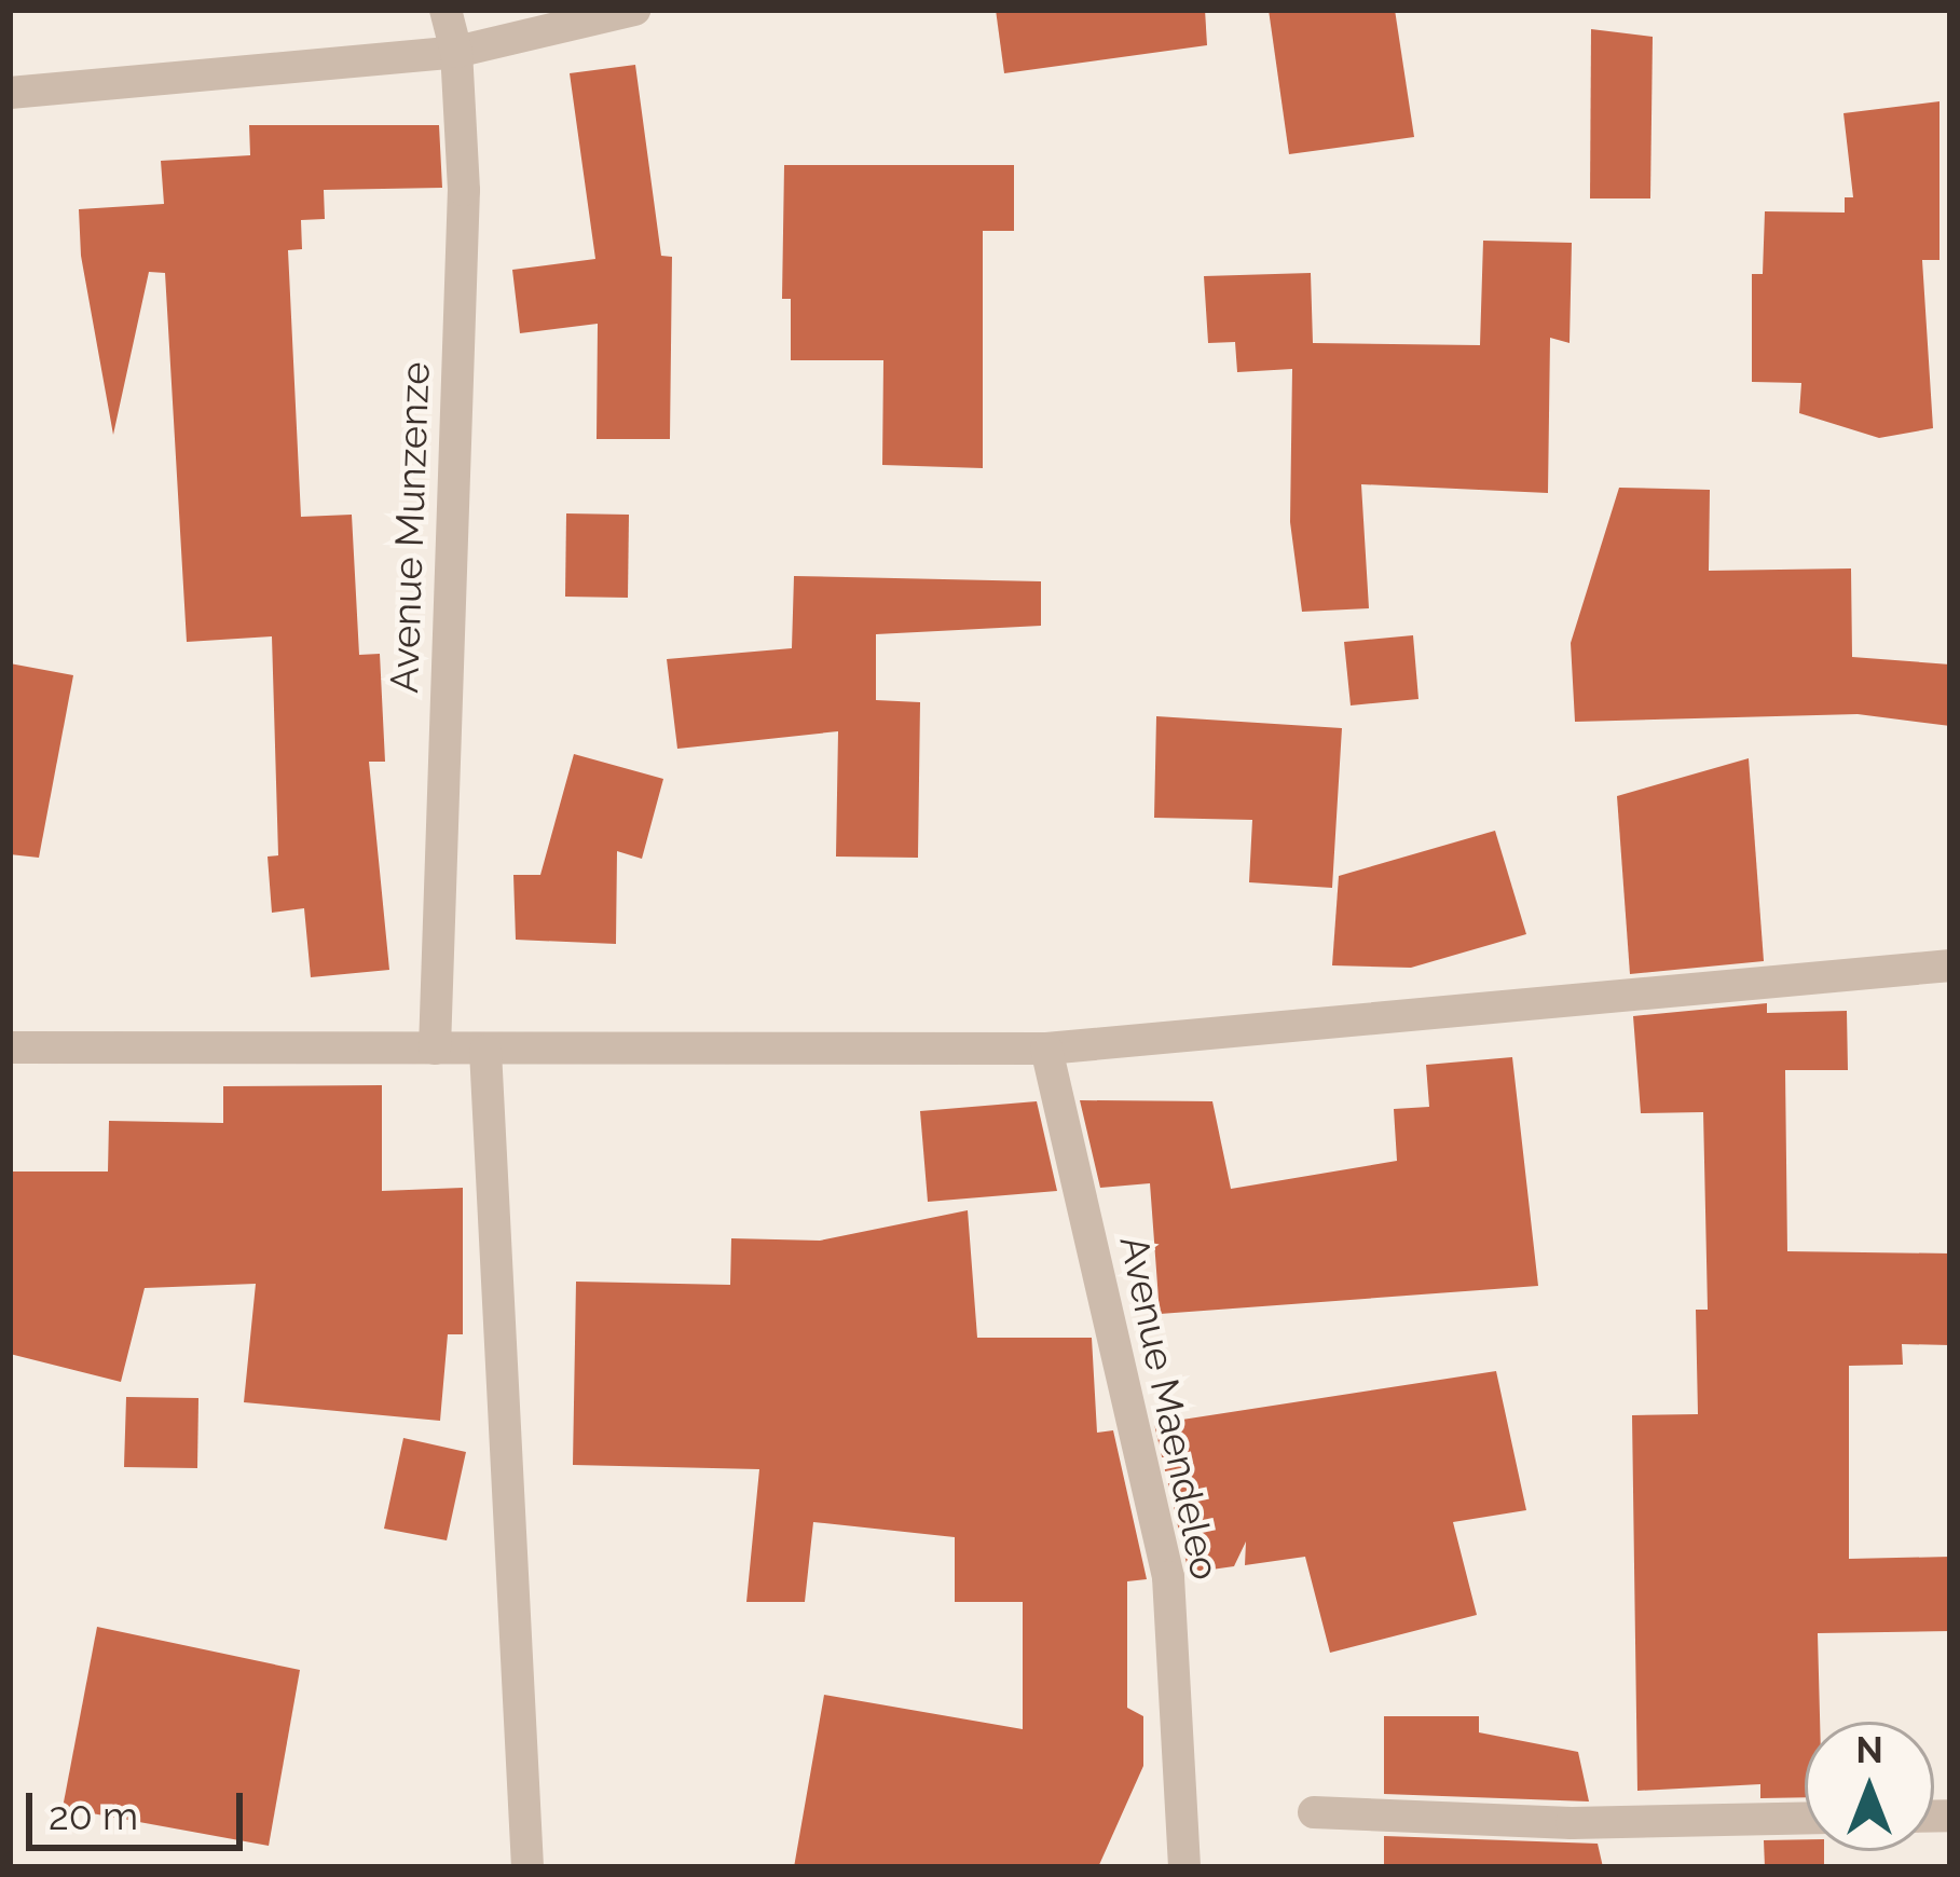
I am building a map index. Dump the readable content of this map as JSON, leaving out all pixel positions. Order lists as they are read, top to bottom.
{
  "streets": {
    "street": ["Avenue Munzenze", "Avenue Maendeleo"]
  },
  "scale_bar": "20 m",
  "north": "top"
}
